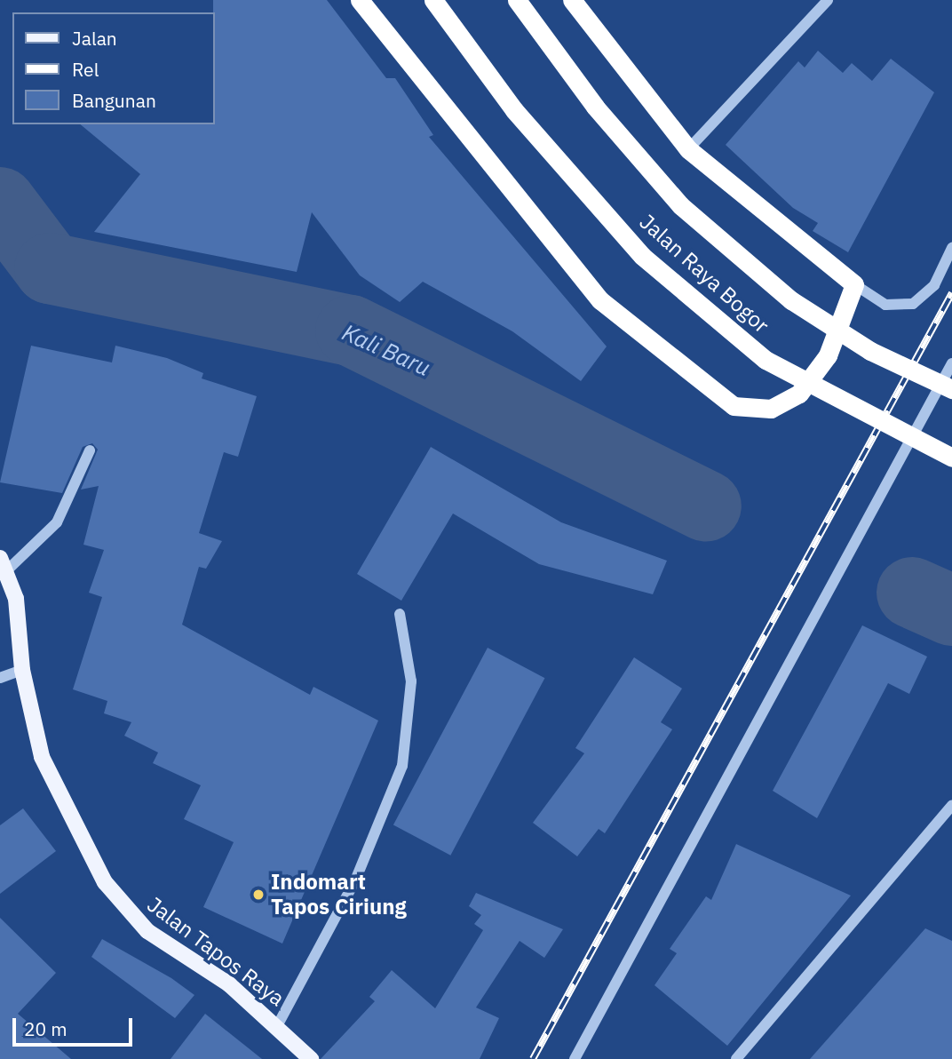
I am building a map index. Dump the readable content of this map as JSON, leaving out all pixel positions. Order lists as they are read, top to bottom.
{
  "streets": {
    "highway": ["Jalan Raya Bogor"],
    "main road": ["Jalan Tapos Raya"]
  },
  "water": ["Kali Baru"],
  "places": ["Indomart Tapos Ciriung"],
  "legend": ["Jalan", "Rel", "Bangunan"],
  "scale_bar": "20 m"
}
